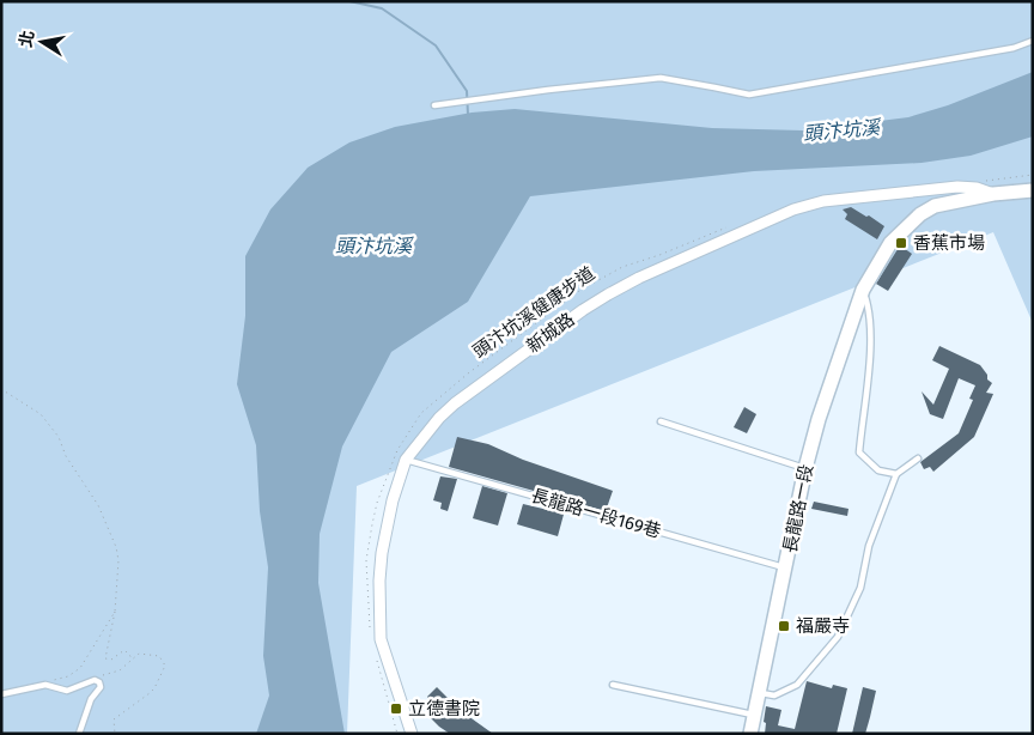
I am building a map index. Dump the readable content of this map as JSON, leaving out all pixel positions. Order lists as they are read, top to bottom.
{
  "streets": {
    "main road": ["長龍路一段"],
    "street": ["新城路"],
    "lane": ["長龍路一段169巷"],
    "path": ["頭汴坑溪健康步道"]
  },
  "crossings": [
    ["新城路", "長龍路一段"],
    ["新城路", "長龍路一段169巷"],
    ["長龍路一段", "長龍路一段169巷"]
  ],
  "water": ["頭汴坑溪"],
  "places": {
    "transit": ["香蕉市場", "福嚴寺", "立德書院"]
  },
  "north": "left"
}
